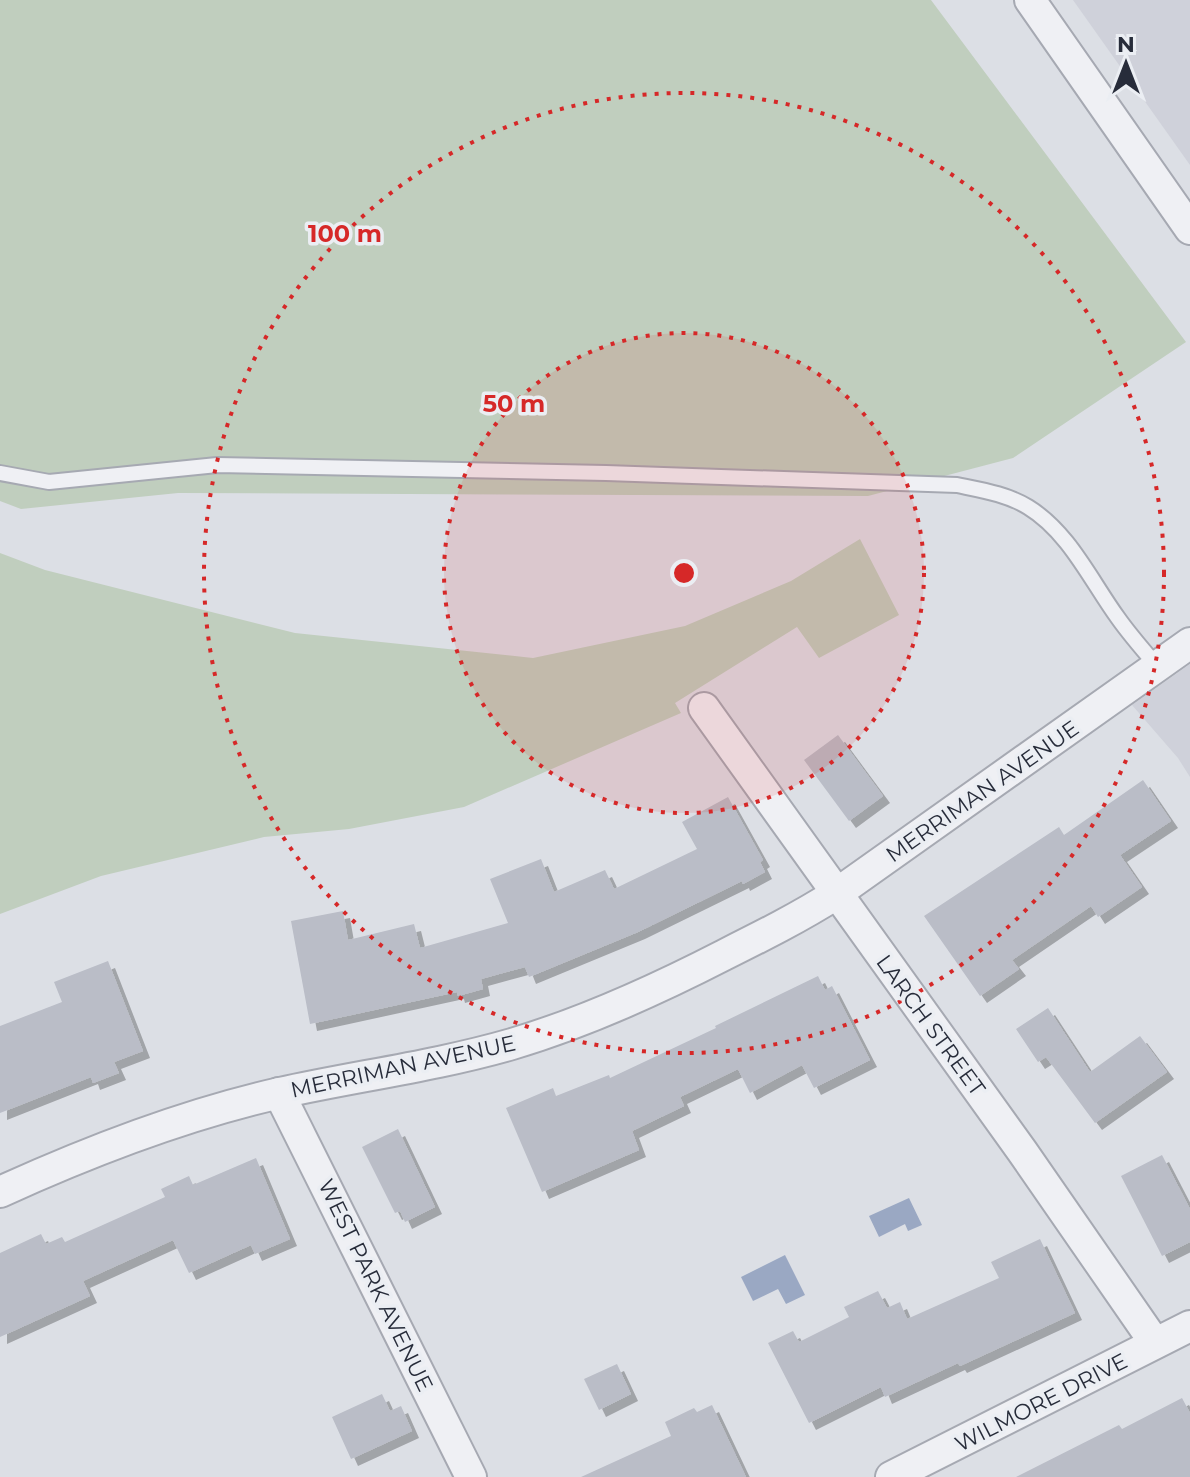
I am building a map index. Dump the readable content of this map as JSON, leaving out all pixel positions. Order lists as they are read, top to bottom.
{
  "streets": {
    "street": [
      "MERRIMAN AVENUE",
      "LARCH STREET",
      "WEST PARK AVENUE",
      "WILMORE DRIVE"
    ]
  },
  "crossings": [
    ["MERRIMAN AVENUE", "LARCH STREET"],
    ["MERRIMAN AVENUE", "WEST PARK AVENUE"],
    ["LARCH STREET", "WILMORE DRIVE"]
  ],
  "north": "top",
  "rings": ["100 m", "50 m"]
}
